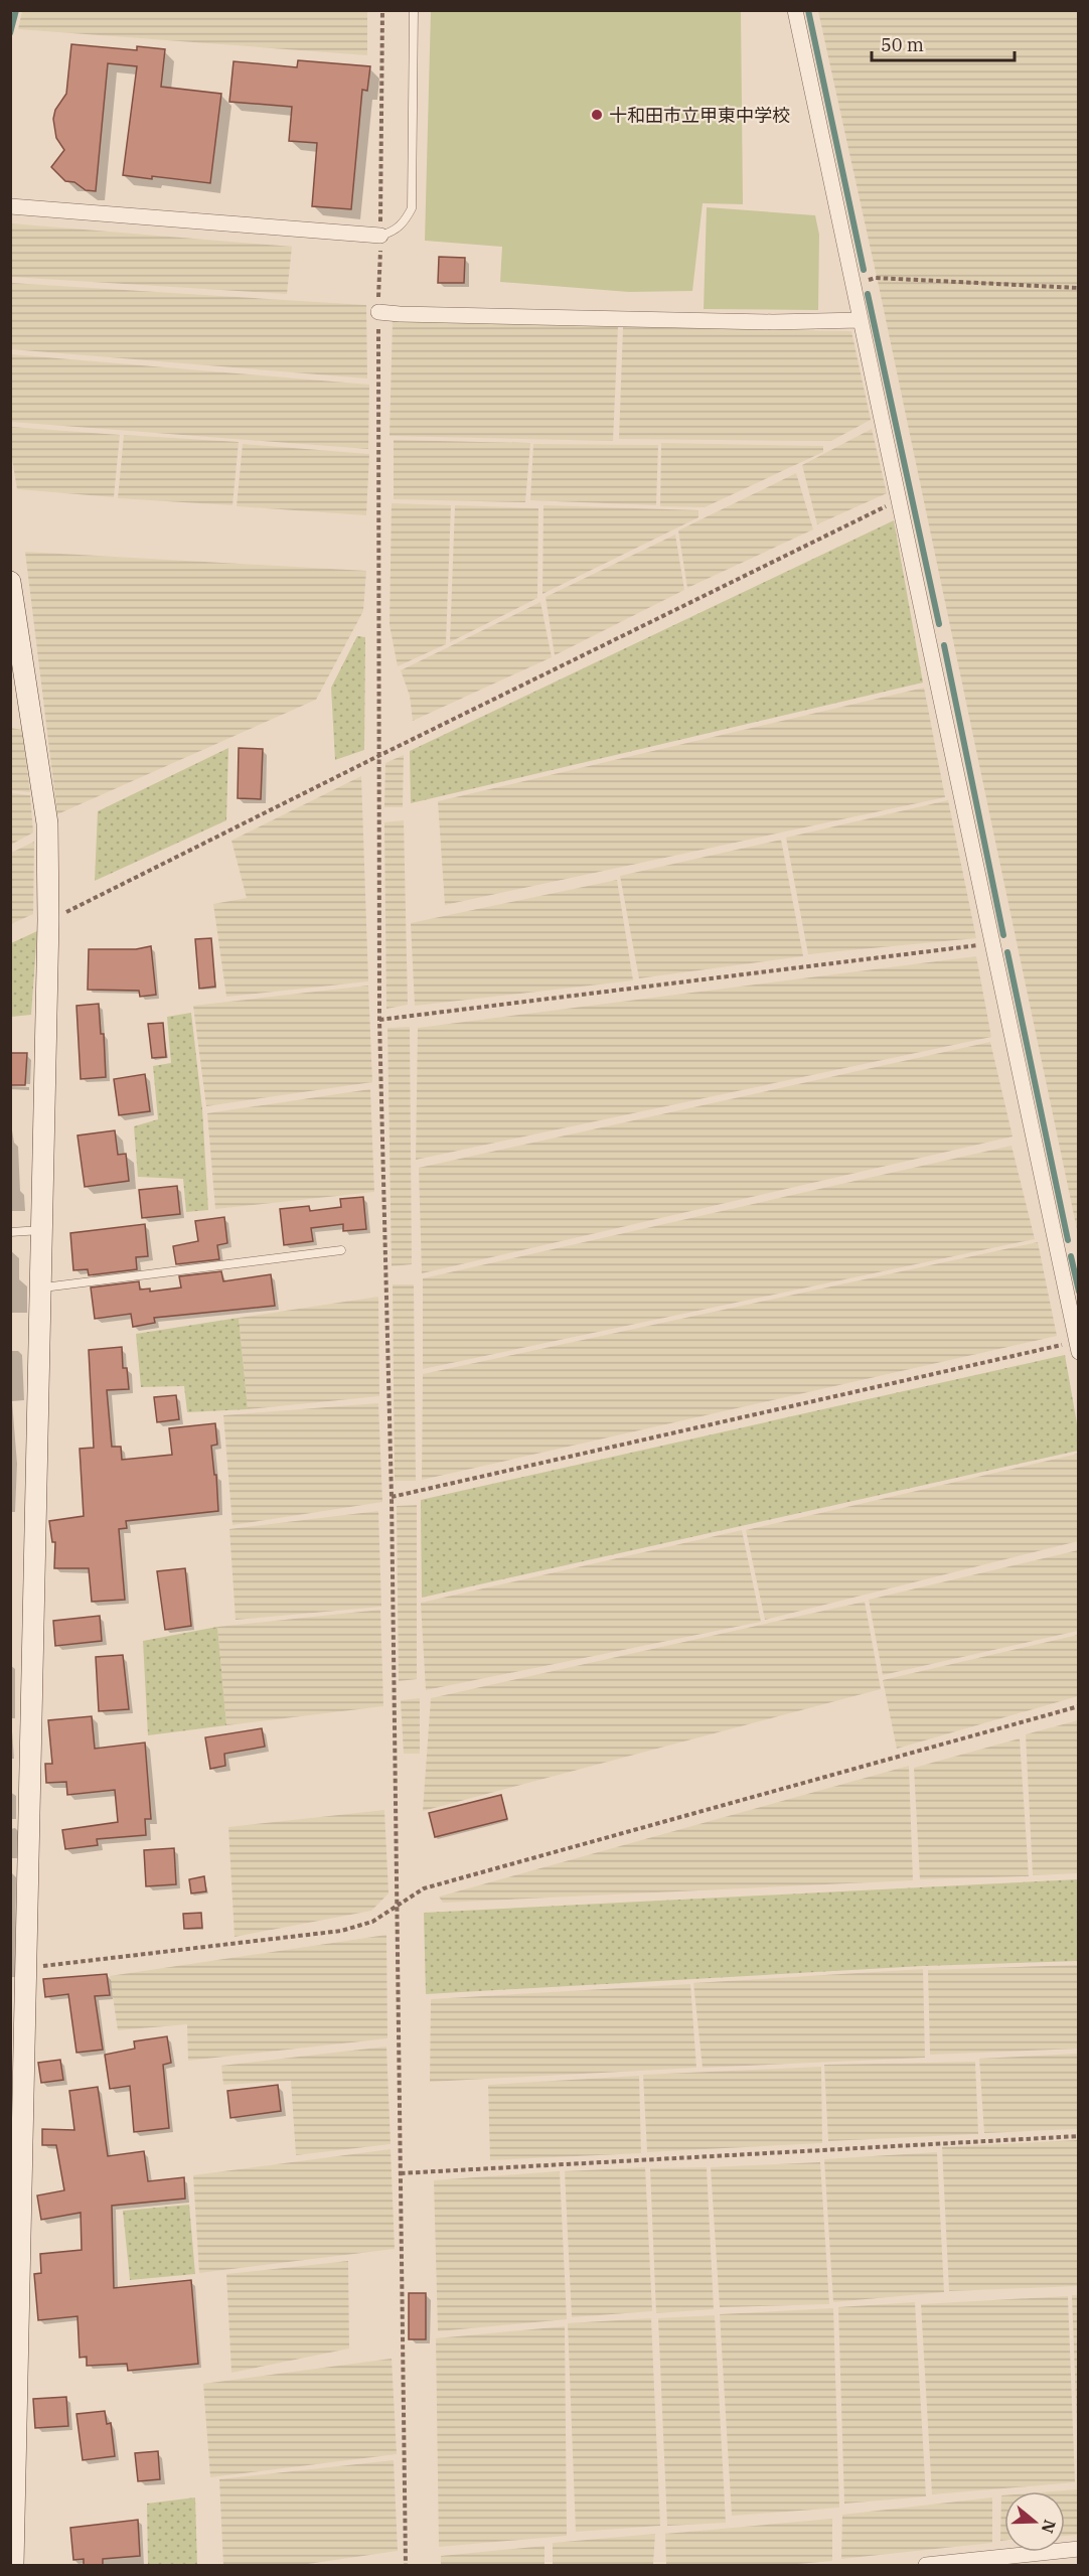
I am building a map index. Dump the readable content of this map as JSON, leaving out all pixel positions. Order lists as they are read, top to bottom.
{
  "places": ["十和田市立甲東中学校"],
  "scale_bar": "50 m",
  "north": "right"
}
